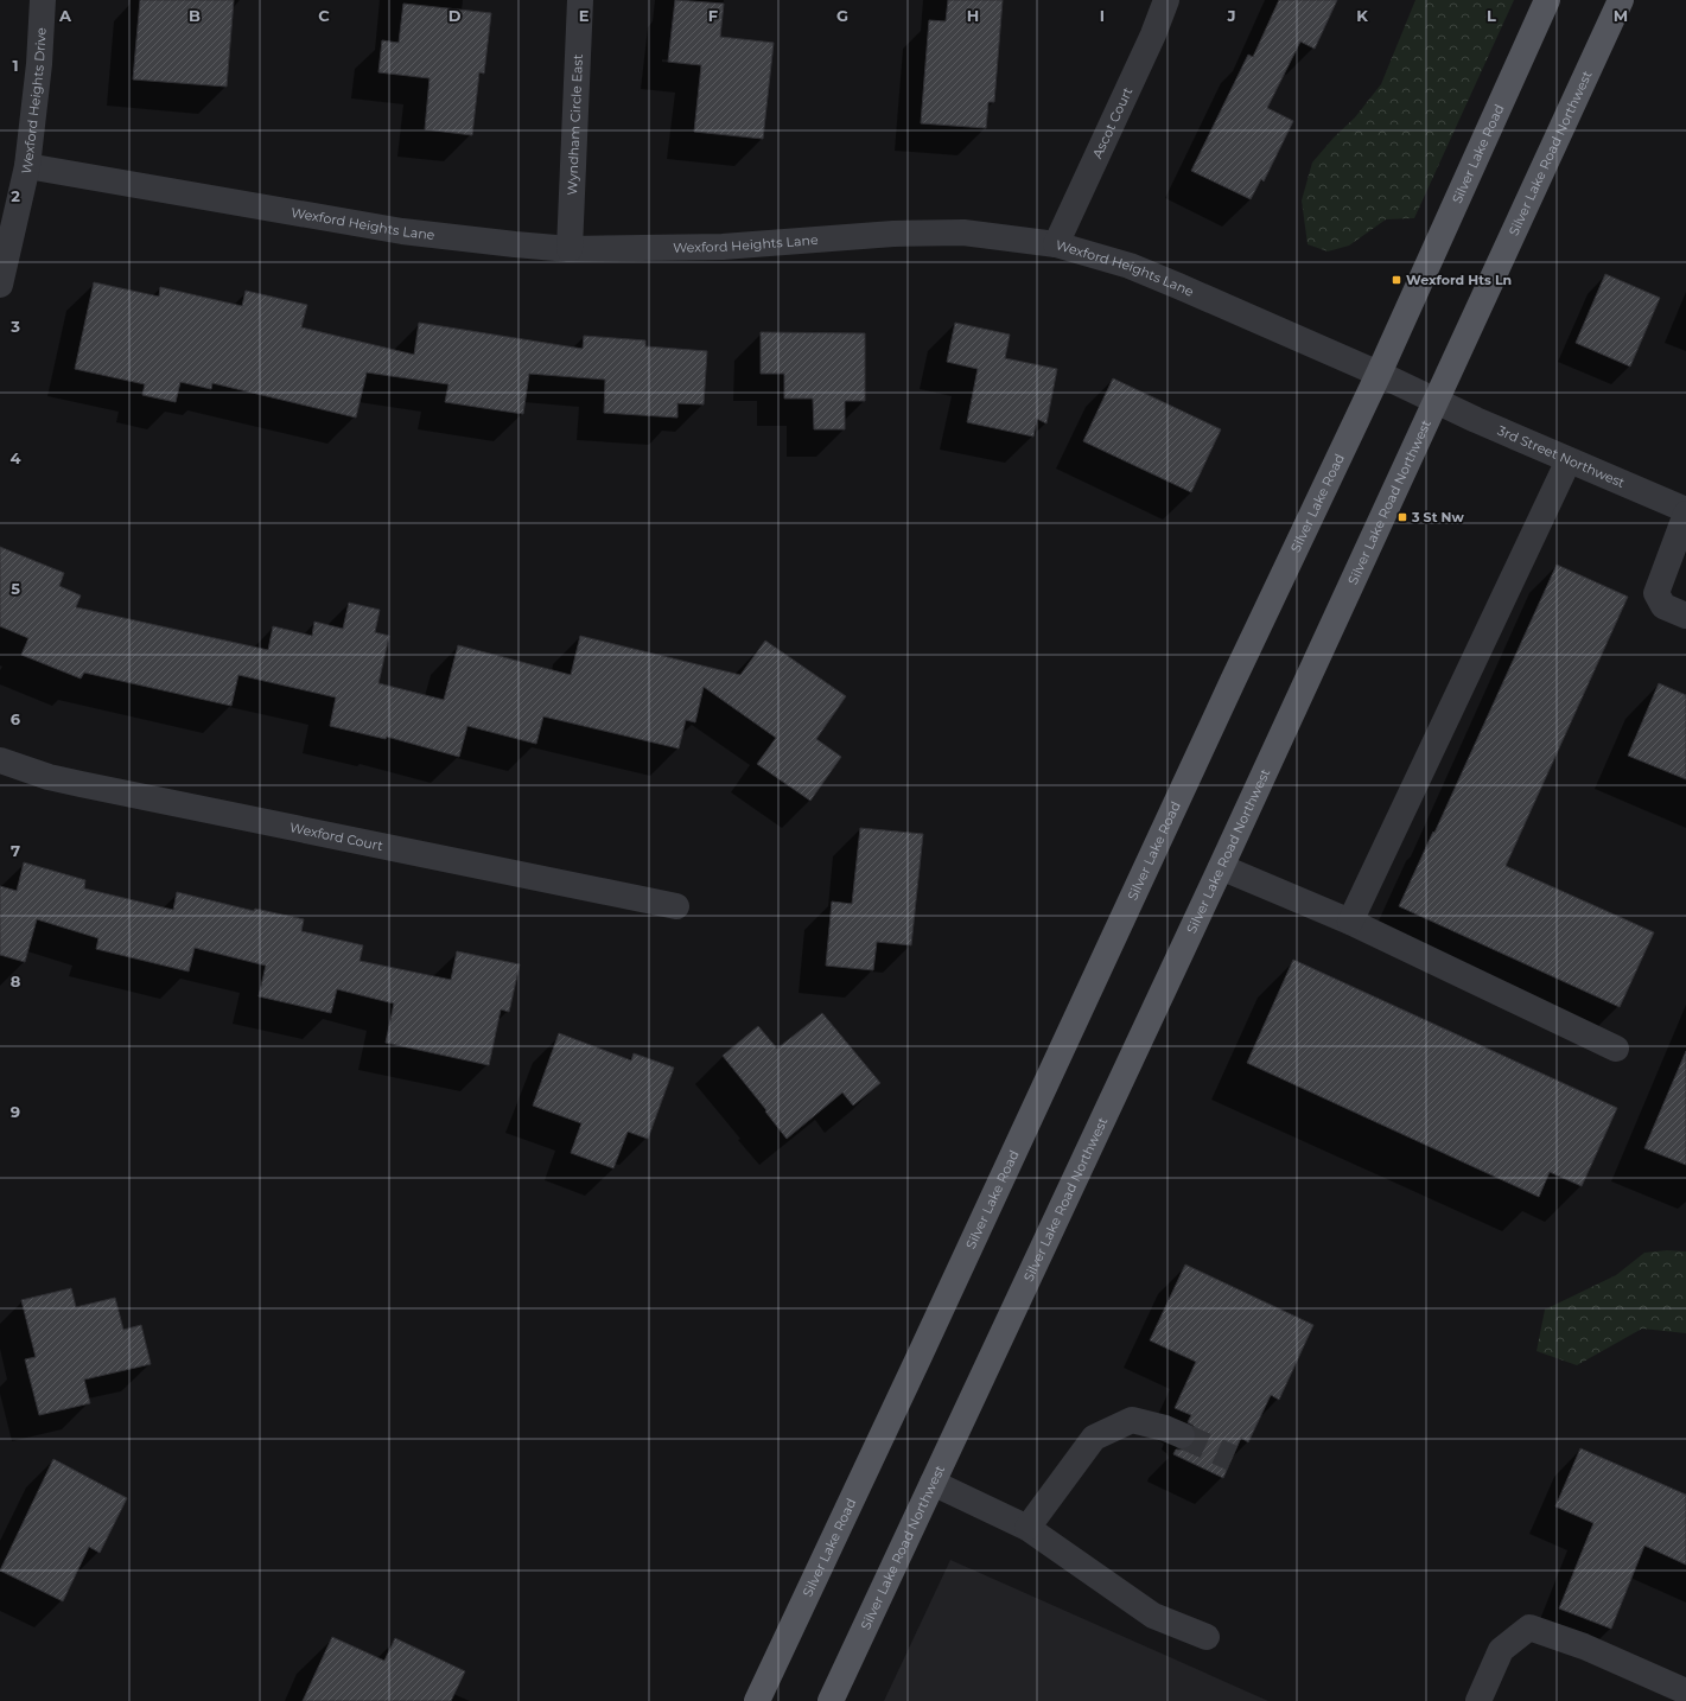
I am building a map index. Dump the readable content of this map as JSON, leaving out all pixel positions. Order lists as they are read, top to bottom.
{
  "streets": {
    "main road": ["Silver Lake Road", "Silver Lake Road Northwest"],
    "street": [
      "Wexford Heights Drive",
      "Ascot Court",
      "Wyndham Circle East",
      "Wexford Heights Lane",
      "3rd Street Northwest",
      "Wexford Court"
    ]
  },
  "crossings": [
    ["Wexford Heights Drive", "Wexford Heights Lane"],
    ["Ascot Court", "Wexford Heights Lane"],
    ["Wyndham Circle East", "Wexford Heights Lane"],
    ["Silver Lake Road", "Wexford Heights Lane"],
    ["Silver Lake Road Northwest", "Wexford Heights Lane"],
    ["Silver Lake Road Northwest", "3rd Street Northwest"],
    ["Wexford Heights Lane", "3rd Street Northwest"]
  ],
  "places": {
    "transit": ["Wexford Hts Ln", "3 St Nw"]
  },
  "grid": {
    "columns": [
      "A",
      "B",
      "C",
      "D",
      "E",
      "F",
      "G",
      "H",
      "I",
      "J",
      "K",
      "L",
      "M"
    ],
    "rows": [
      "1",
      "2",
      "3",
      "4",
      "5",
      "6",
      "7",
      "8",
      "9"
    ]
  }
}
